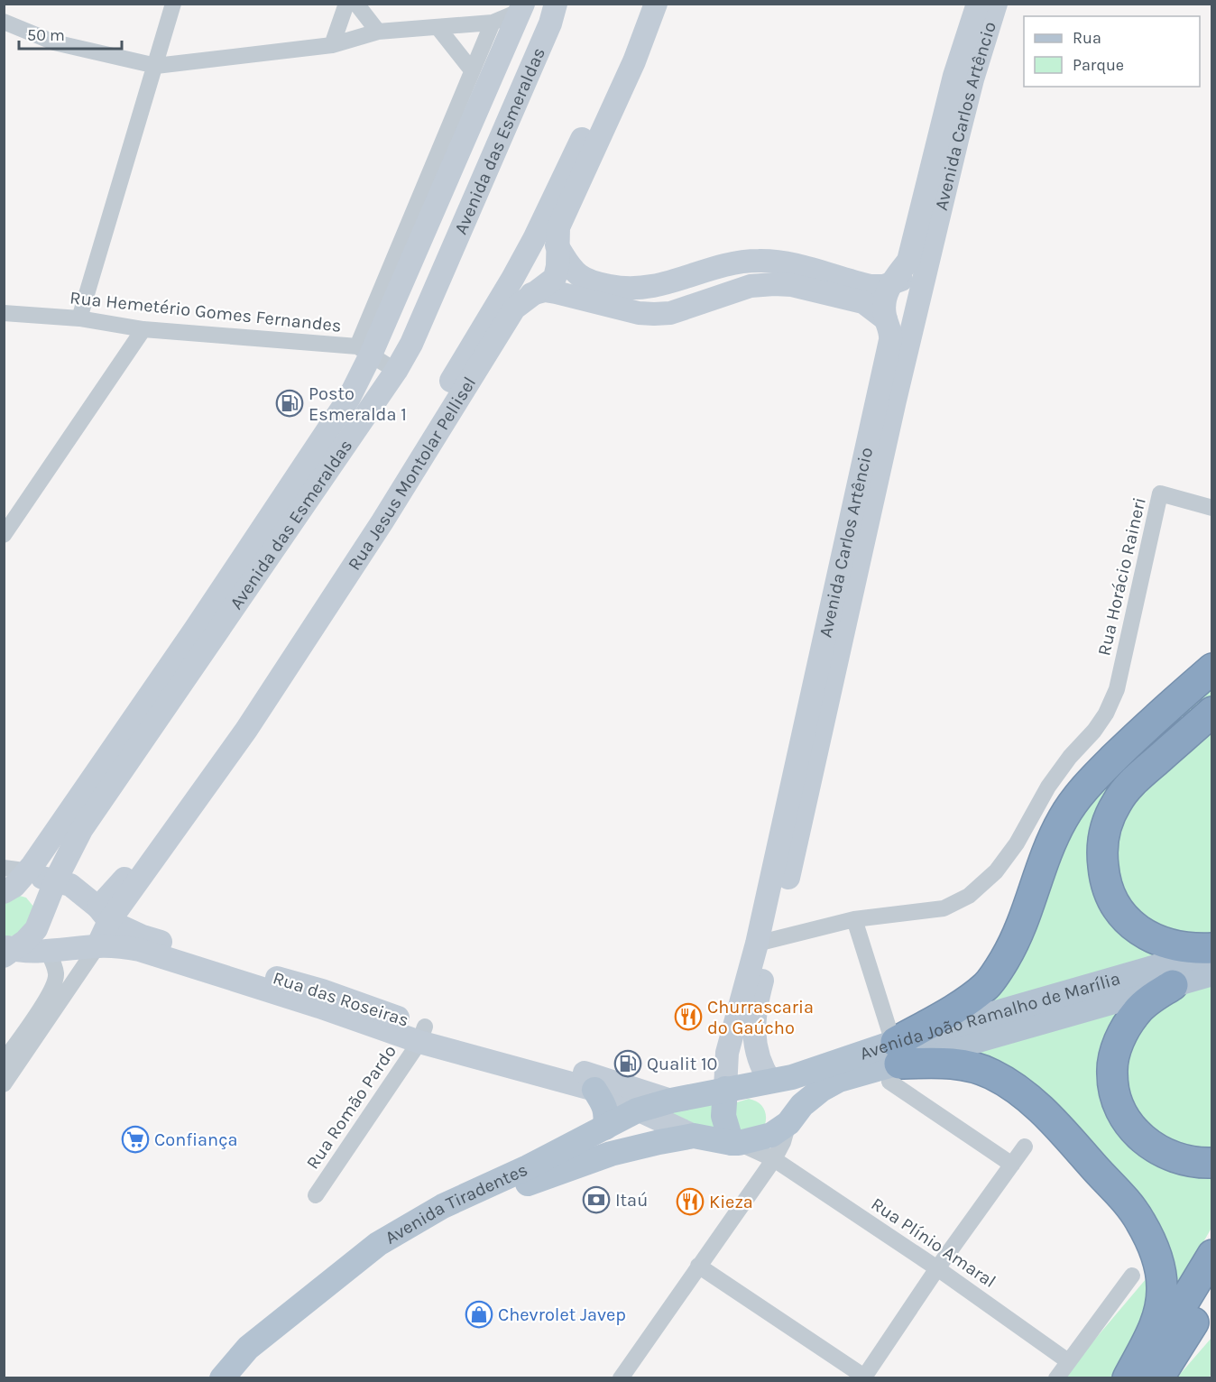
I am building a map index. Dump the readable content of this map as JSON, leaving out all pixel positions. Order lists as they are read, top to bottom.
{
  "streets": {
    "main road": [
      "Avenida Carlos Artêncio",
      "Avenida das Esmeraldas",
      "Rua Jesus Montolar Pellisel",
      "Rua das Roseiras",
      "Avenida João Ramalho de Marília",
      "Avenida Tiradentes"
    ],
    "street": [
      "Rua Hemetério Gomes Fernandes",
      "Rua Horácio Raineri",
      "Rua Romão Pardo",
      "Rua Plínio Amaral"
    ]
  },
  "crossings": [
    ["Avenida Carlos Artêncio", "Avenida João Ramalho de Marília"],
    ["Avenida Carlos Artêncio", "Avenida Tiradentes"],
    ["Avenida Carlos Artêncio", "Rua Plínio Amaral"],
    ["Avenida das Esmeraldas", "Rua Hemetério Gomes Fernandes"],
    ["Avenida das Esmeraldas", "Rua das Roseiras"],
    ["Rua Jesus Montolar Pellisel", "Rua das Roseiras"],
    ["Rua das Roseiras", "Rua Romão Pardo"],
    ["Rua das Roseiras", "Avenida Tiradentes"],
    ["Avenida João Ramalho de Marília", "Avenida Tiradentes"],
    ["Avenida João Ramalho de Marília", "Rua Plínio Amaral"],
    ["Avenida Tiradentes", "Rua Plínio Amaral"]
  ],
  "places": {
    "fuel station": ["Posto Esmeralda 1", "Qualit 10"],
    "restaurant": ["Churrascaria do Gaúcho", "Kieza"],
    "supermarket": ["Confiança"],
    "bank": ["Itaú"],
    "shop": ["Chevrolet Javep"]
  },
  "legend": ["Rua", "Parque"],
  "scale_bar": "50 m"
}
